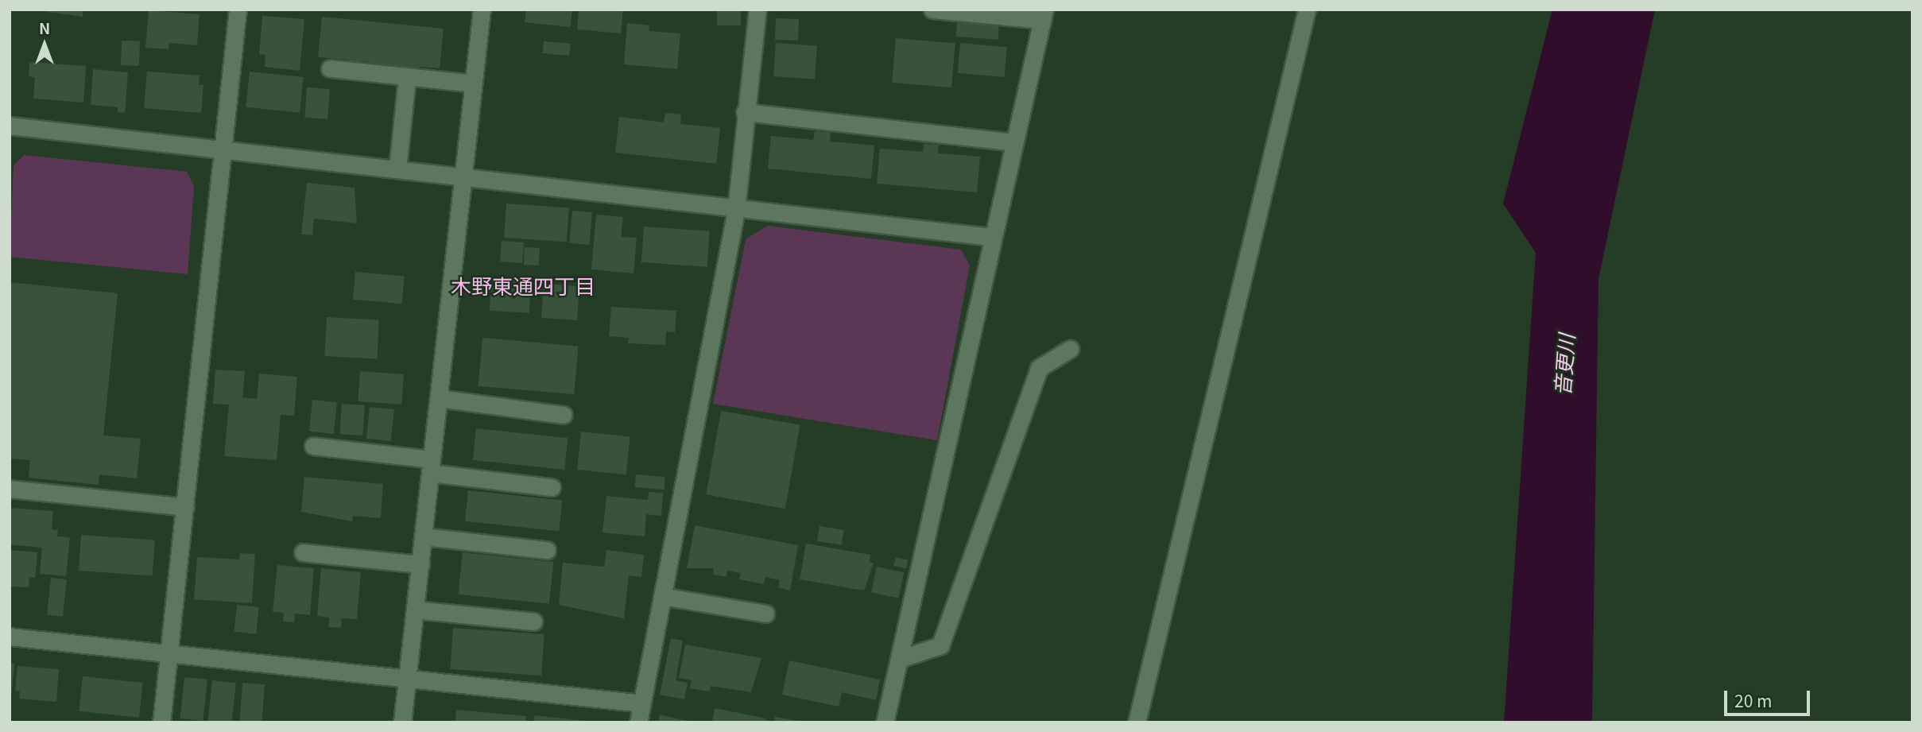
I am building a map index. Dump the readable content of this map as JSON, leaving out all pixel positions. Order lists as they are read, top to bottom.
{
  "districts": ["木野東通四丁目"],
  "water": ["音更川"],
  "scale_bar": "20 m",
  "north": "top"
}
